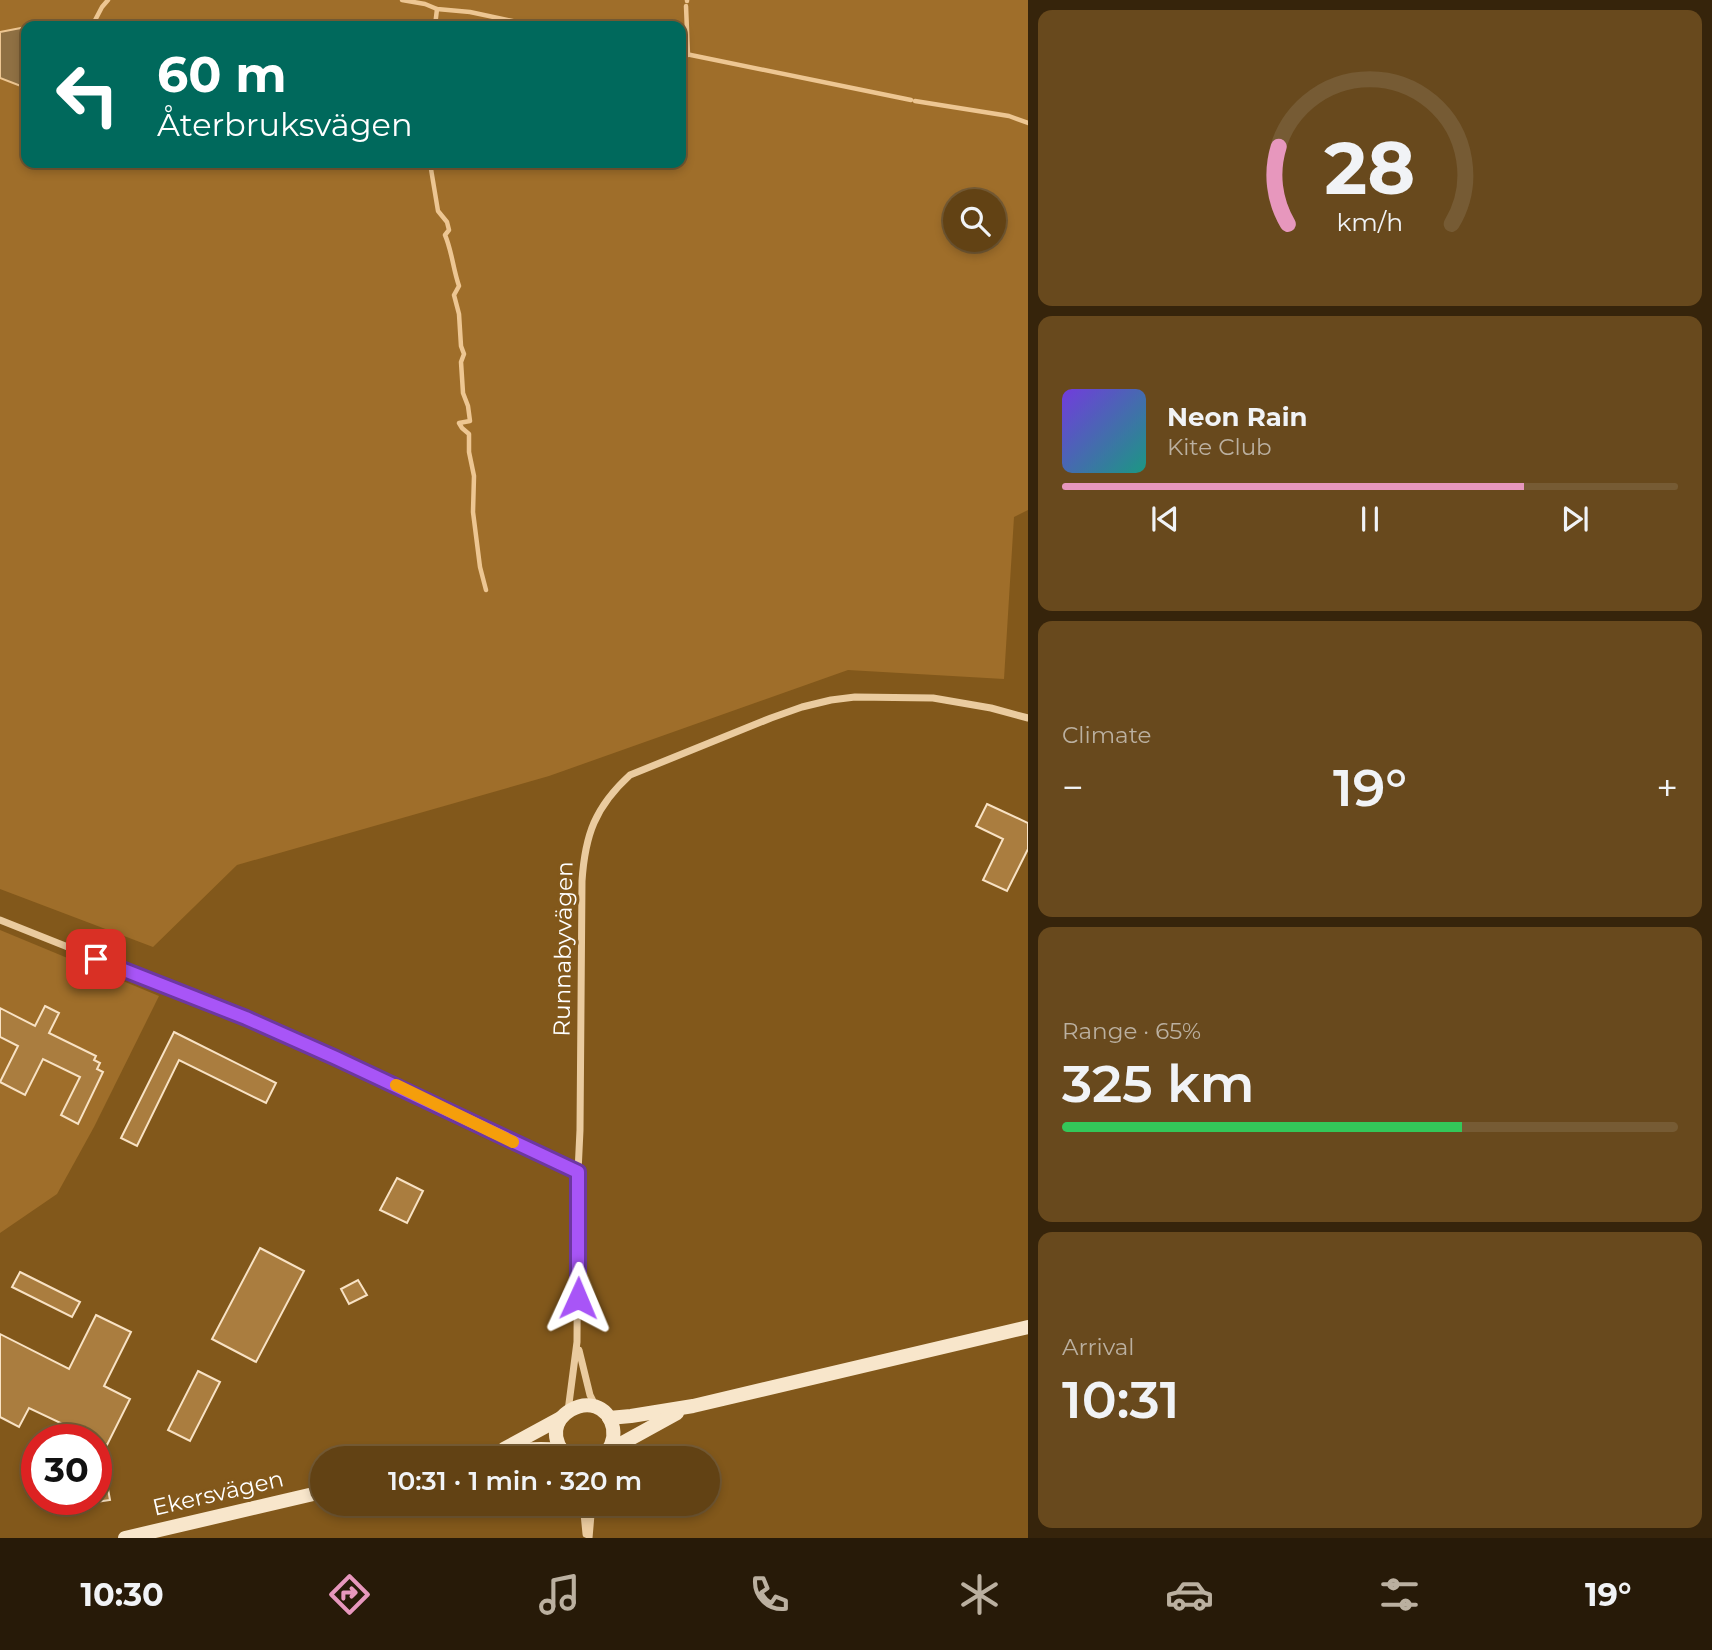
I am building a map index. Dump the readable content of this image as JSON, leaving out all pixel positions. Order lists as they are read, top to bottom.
{
  "streets": {
    "main road": ["Ekersvägen"],
    "street": ["Runnabyvägen"]
  },
  "page": {
    "turn": ["60 m", "Återbruksvägen"],
    "song": ["Neon Rain", "Kite Club"],
    "tile": [
      "Climate",
      ["Range · 65%", "325 km"],
      ["Arrival", "10:31"]
    ],
    "heat": ["−", "19°", "+"],
    "limit": "30",
    "trip": "10:31 · 1 min · 320 m",
    "tabs": ["10:30", "19°"],
    "gauge": ["28", "km/h"]
  }
}
